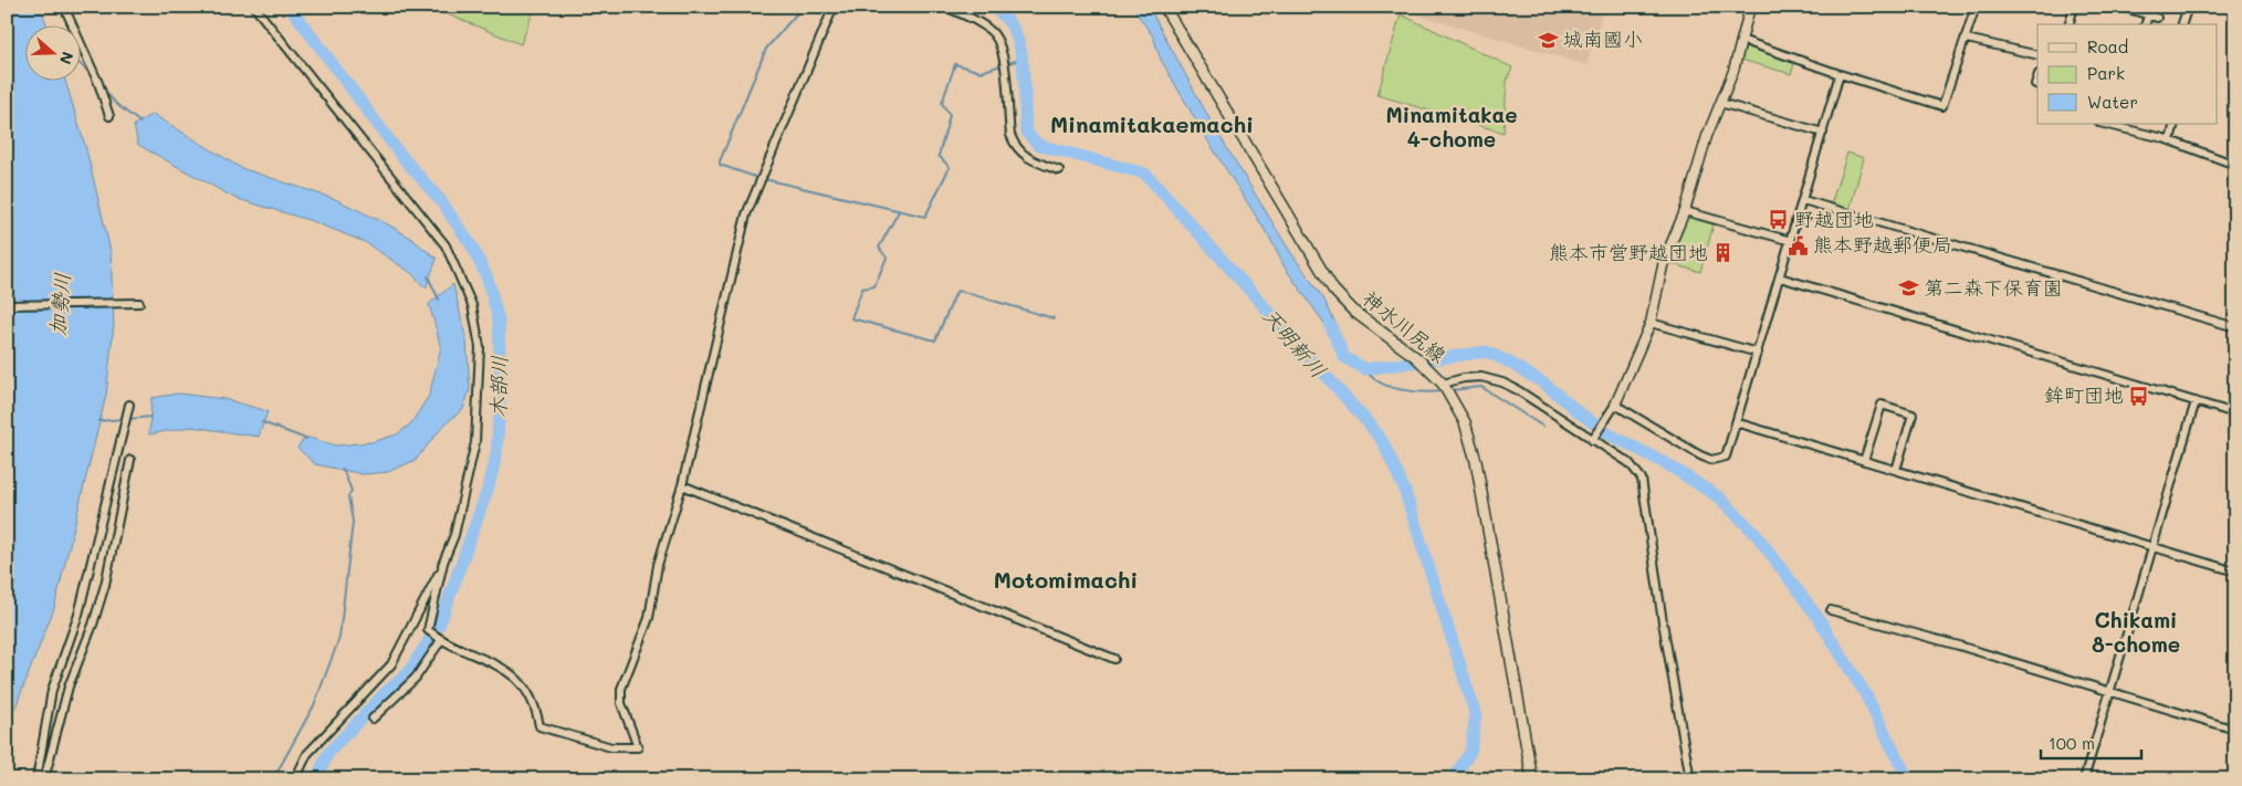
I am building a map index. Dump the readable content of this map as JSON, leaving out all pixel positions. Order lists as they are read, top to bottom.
{
  "streets": {
    "main road": ["神水川尻線"]
  },
  "districts": [
    "Minamitakae 4-chome",
    "Minamitakaemachi",
    "Motomimachi",
    "Chikami 8-chome"
  ],
  "water": ["加勢川", "天明新川", "木部川"],
  "places": {
    "school or university": ["城南國小", "第二森下保育園"],
    "bus stop": ["野越団地", "鉾町団地"],
    "public building": ["熊本野越郵便局"],
    "building": ["熊本市営野越団地"]
  },
  "legend": ["Road", "Park", "Water"],
  "scale_bar": "100 m",
  "north": "right"
}
